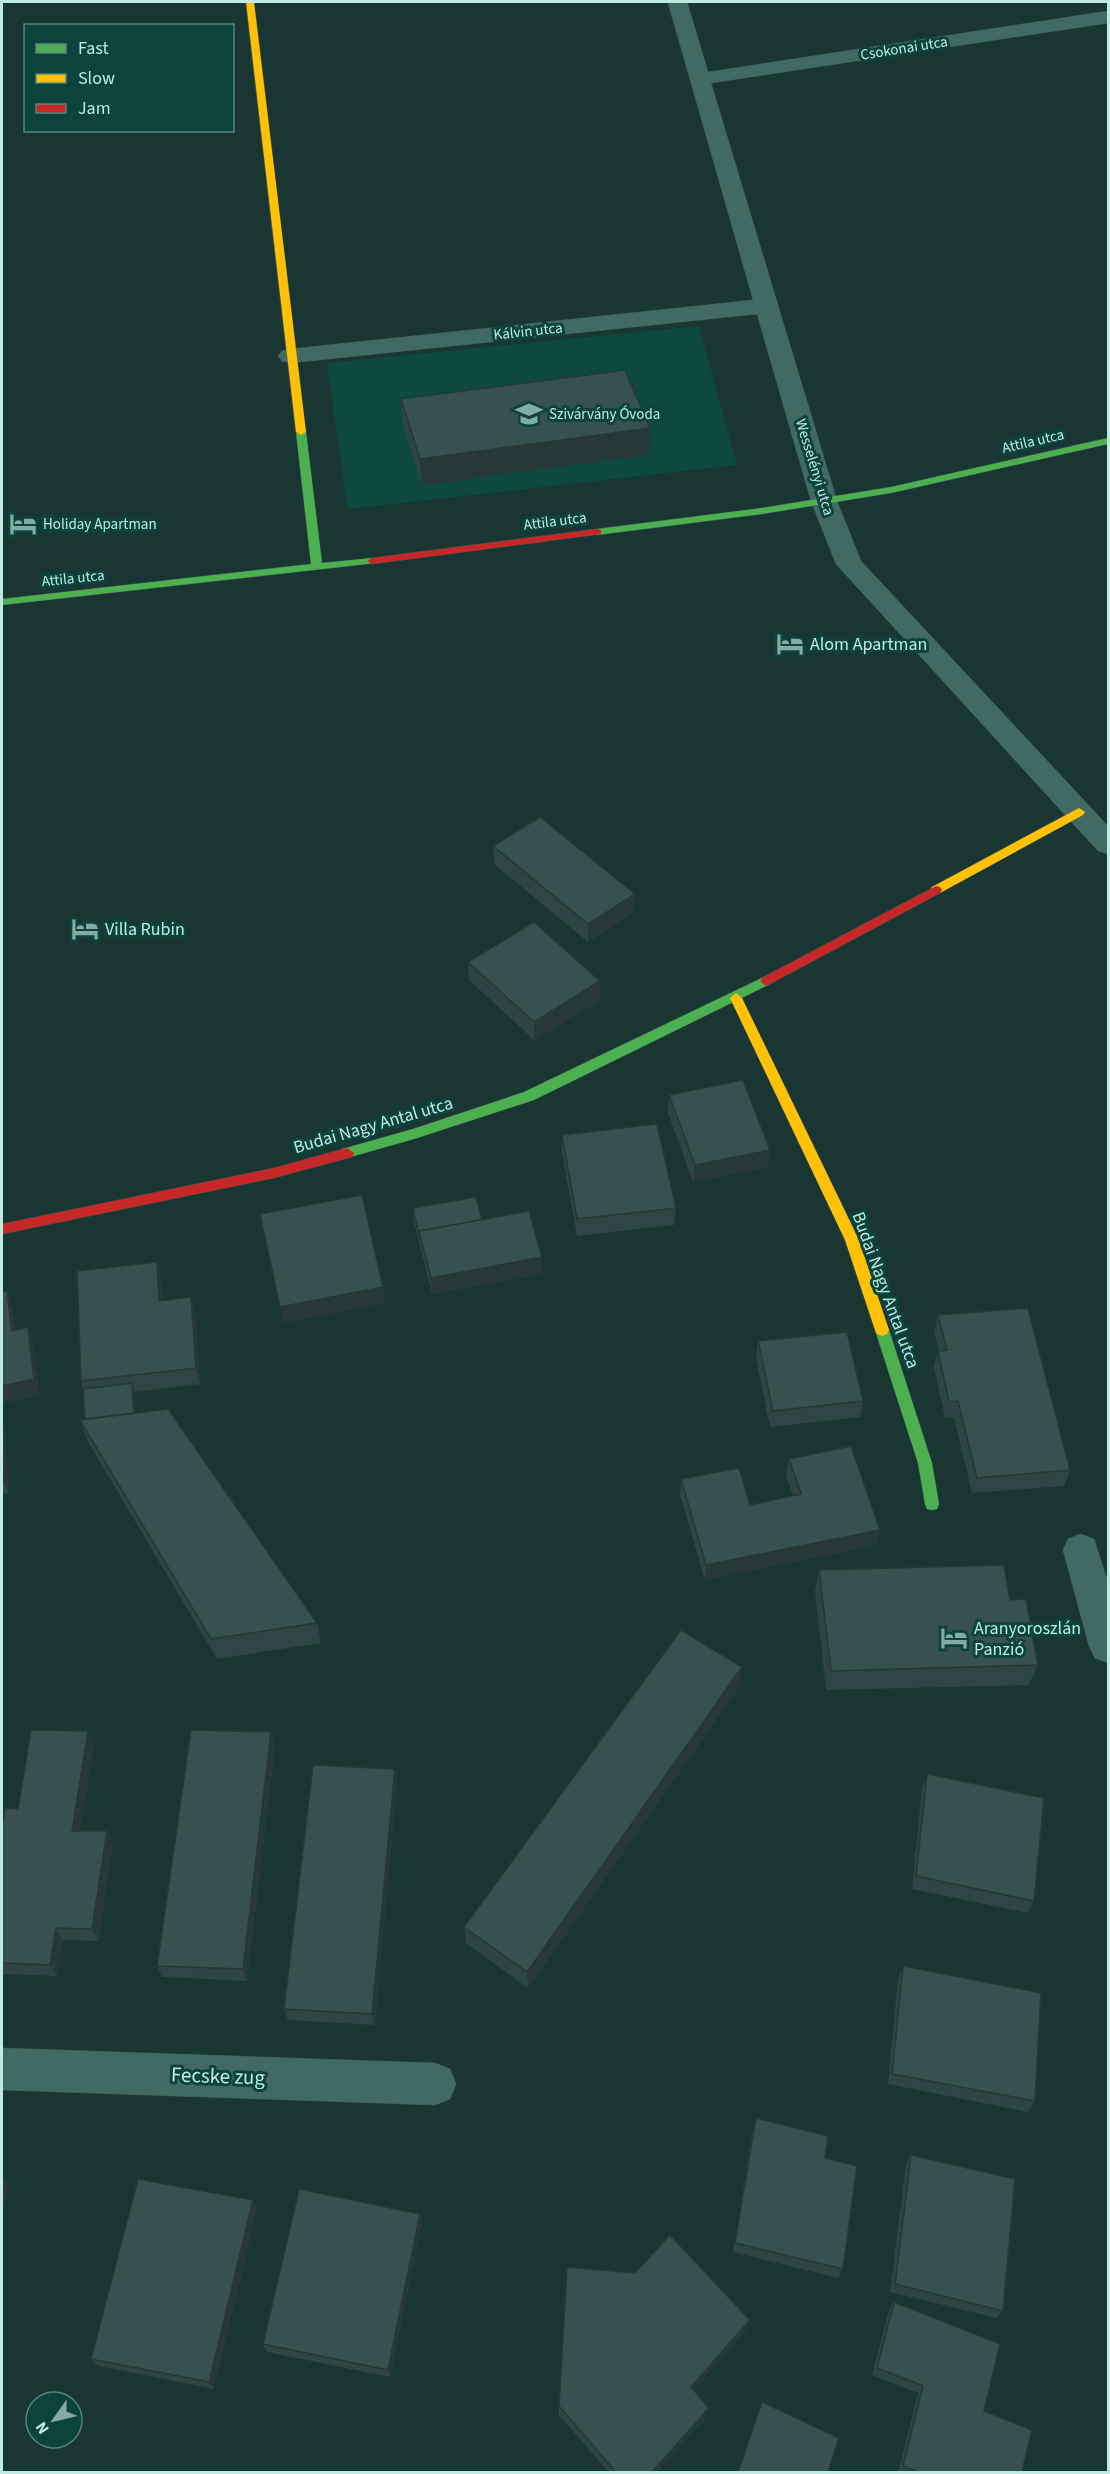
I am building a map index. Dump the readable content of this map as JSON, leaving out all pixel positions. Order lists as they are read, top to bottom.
{
  "streets": {
    "street": [
      "Csokonai utca",
      "Kálvin utca",
      "Attila utca",
      "Wesselényi utca",
      "Budai Nagy Antal utca",
      "Fecske zug"
    ]
  },
  "crossings": [
    ["Csokonai utca", "Wesselényi utca"],
    ["Kálvin utca", "Wesselényi utca"],
    ["Attila utca", "Wesselényi utca"],
    ["Wesselényi utca", "Budai Nagy Antal utca"]
  ],
  "places": {
    "school or university": ["Szivárvány Óvoda"],
    "hotel": [
      "Holiday Apartman",
      "Alom Apartman",
      "Villa Rubin",
      "Aranyoroszlán Panzió"
    ]
  },
  "legend": ["Fast", "Slow", "Jam"],
  "north": "bottom left"
}
